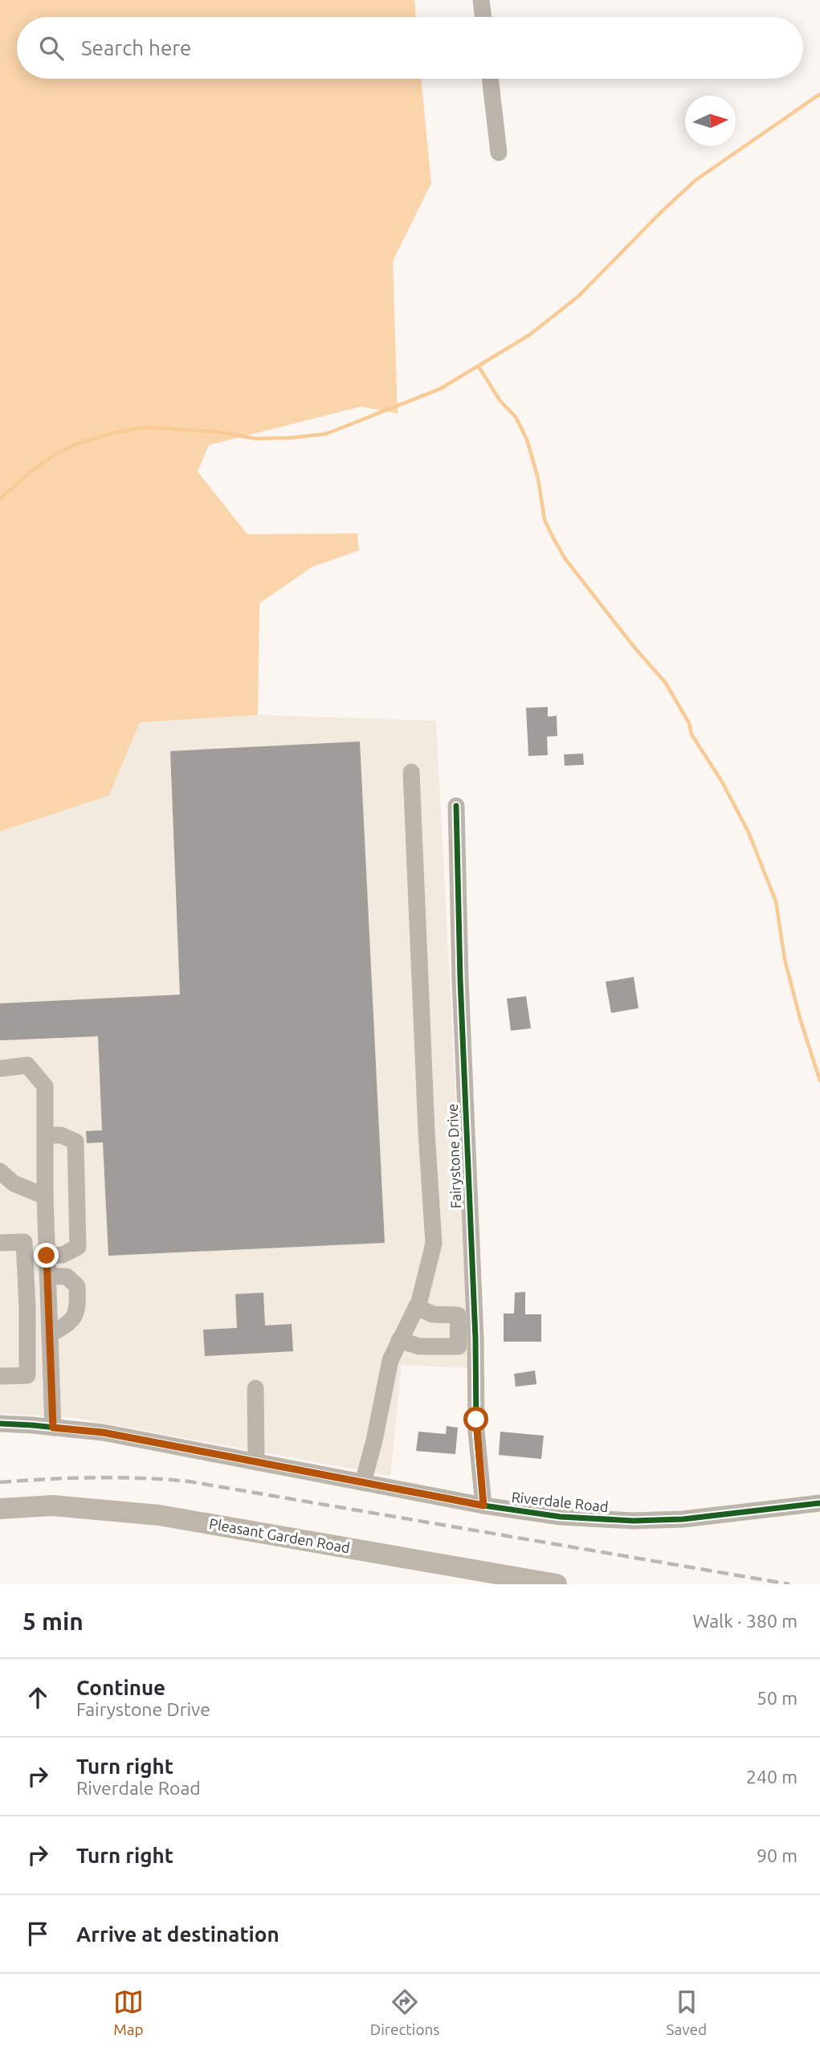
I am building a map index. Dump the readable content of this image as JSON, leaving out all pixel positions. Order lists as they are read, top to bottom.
{
  "streets": {
    "main road": ["Pleasant Garden Road"],
    "street": ["Fairystone Drive", "Riverdale Road"]
  },
  "crossings": [
    ["Fairystone Drive", "Riverdale Road"]
  ],
  "north": "right",
  "page": {
    "search": "Search here",
    "heading": ["5 min", "Walk · 380 m"],
    "list": [
      ["Continue", "Fairystone Drive", "50 m"],
      ["Turn right", "Riverdale Road", "240 m"],
      ["Turn right", "90 m"],
      "Arrive at destination"
    ],
    "nav": ["Map", "Directions", "Saved"]
  }
}
